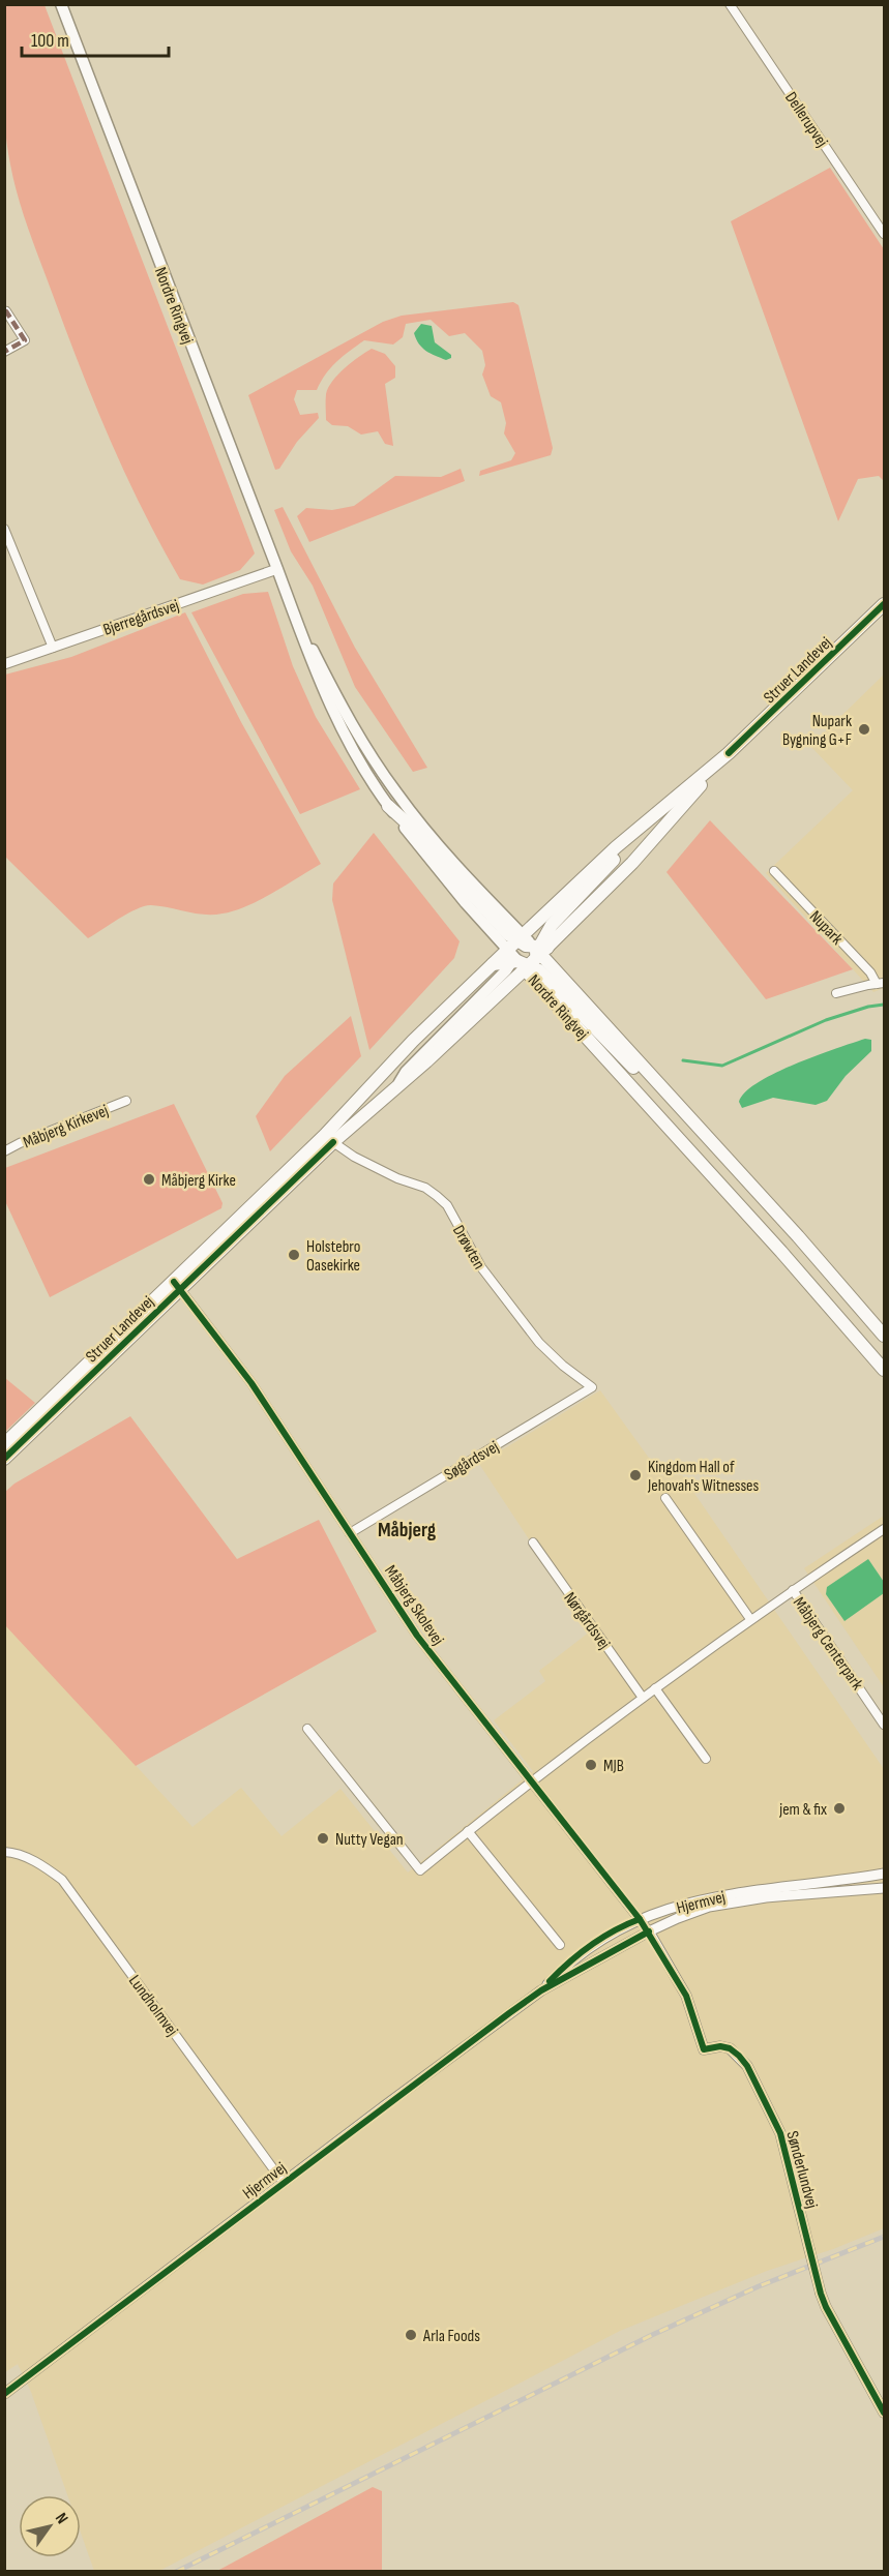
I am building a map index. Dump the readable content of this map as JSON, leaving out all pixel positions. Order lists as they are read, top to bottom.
{
  "streets": {
    "main road": ["Nordre Ringvej", "Struer Landevej"],
    "street": [
      "Dellerupvej",
      "Bjerregårdsvej",
      "Nupark",
      "Måbjerg Kirkevej",
      "Drøwten",
      "Søgårdsvej",
      "Måbjerg Skolevej",
      "Nørgårdsvej",
      "Måbjerg Centerpark",
      "Hjermvej",
      "Lundholmvej",
      "Sønderlundvej"
    ]
  },
  "crossings": [
    ["Nordre Ringvej", "Bjerregårdsvej"],
    ["Nordre Ringvej", "Struer Landevej"],
    ["Struer Landevej", "Drøwten"],
    ["Struer Landevej", "Måbjerg Skolevej"],
    ["Drøwten", "Søgårdsvej"],
    ["Søgårdsvej", "Måbjerg Skolevej"],
    ["Måbjerg Skolevej", "Hjermvej"],
    ["Måbjerg Skolevej", "Sønderlundvej"],
    ["Hjermvej", "Lundholmvej"],
    ["Hjermvej", "Sønderlundvej"]
  ],
  "districts": ["Måbjerg"],
  "places": [
    "Nupark Bygning G+F",
    "Måbjerg Kirke",
    "Holstebro Oasekirke",
    "Kingdom Hall of Jehovah's Witnesses",
    "MJB",
    "jem & fix",
    "Nutty Vegan",
    "Arla Foods"
  ],
  "scale_bar": "100 m",
  "north": "top right"
}
